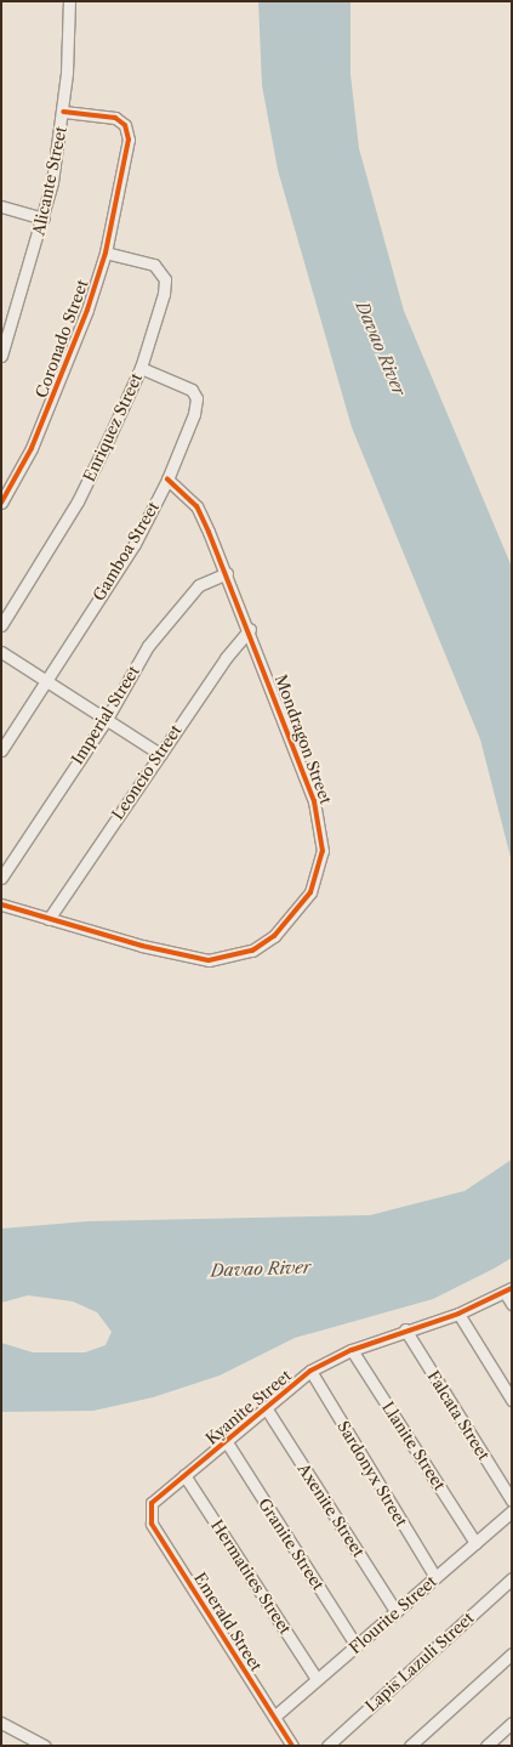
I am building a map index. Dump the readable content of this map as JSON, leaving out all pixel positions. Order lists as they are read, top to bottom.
{
  "streets": {
    "street": [
      "Alicante Street",
      "Coronado Street",
      "Enriquez Street",
      "Gamboa Street",
      "Imperial Street",
      "Mondragon Street",
      "Leoncio Street",
      "Kyanite Street",
      "Falcata Street",
      "Llanite Street",
      "Sardonyx Street",
      "Axenite Street",
      "Granite Street",
      "Hermatites Street",
      "Flourite Street",
      "Emerald Street",
      "Lapis Lazuli Street"
    ]
  },
  "crossings": [
    ["Alicante Street", "Coronado Street"],
    ["Coronado Street", "Enriquez Street"],
    ["Enriquez Street", "Gamboa Street"],
    ["Gamboa Street", "Mondragon Street"],
    ["Imperial Street", "Mondragon Street"],
    ["Mondragon Street", "Leoncio Street"],
    ["Kyanite Street", "Falcata Street"],
    ["Kyanite Street", "Llanite Street"],
    ["Kyanite Street", "Sardonyx Street"],
    ["Kyanite Street", "Axenite Street"],
    ["Kyanite Street", "Granite Street"],
    ["Kyanite Street", "Hermatites Street"],
    ["Kyanite Street", "Emerald Street"],
    ["Llanite Street", "Flourite Street"],
    ["Sardonyx Street", "Flourite Street"],
    ["Axenite Street", "Flourite Street"],
    ["Granite Street", "Flourite Street"],
    ["Hermatites Street", "Flourite Street"],
    ["Flourite Street", "Emerald Street"]
  ],
  "water": ["Davao River"]
}
